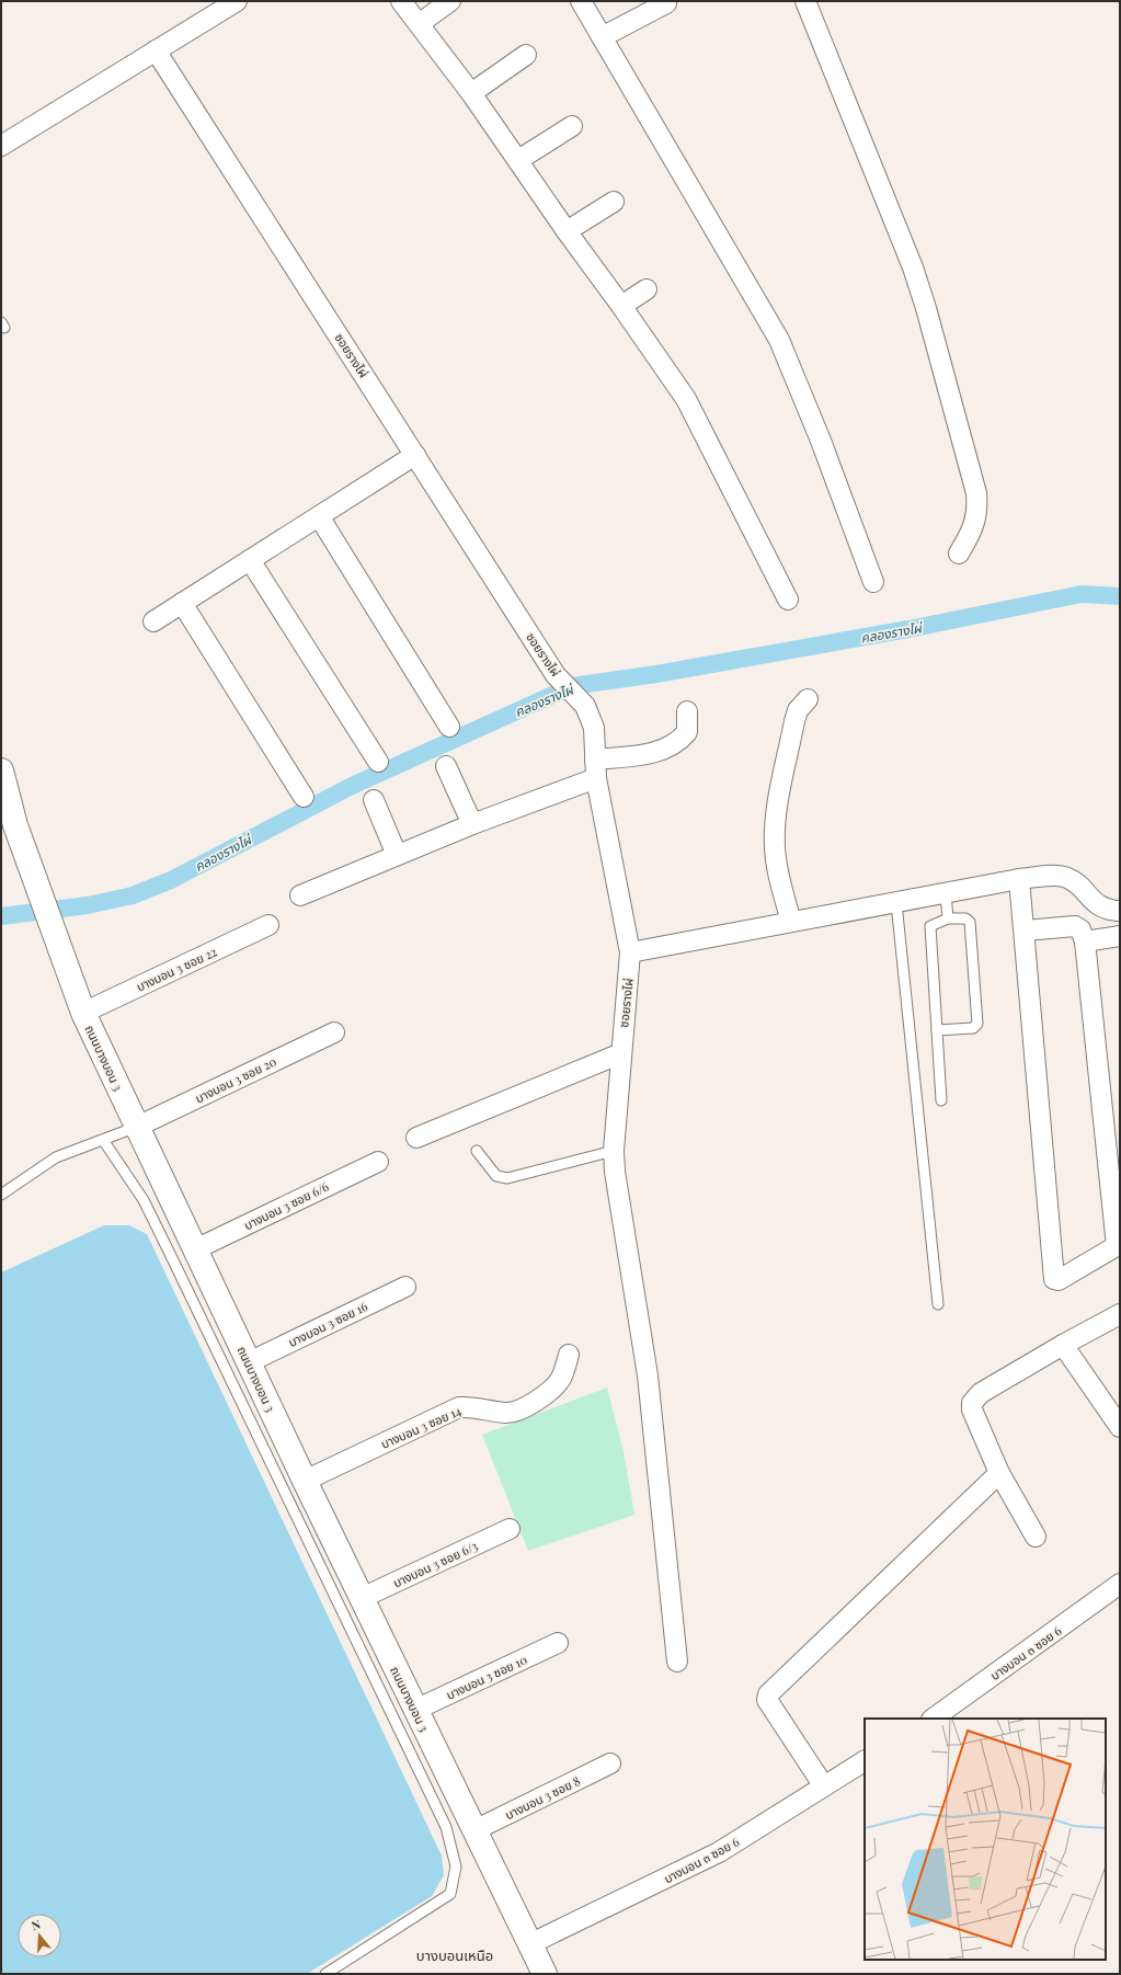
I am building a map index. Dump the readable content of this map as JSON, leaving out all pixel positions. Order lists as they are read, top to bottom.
{
  "streets": {
    "main road": ["ถนนบางบอน 3"],
    "street": [
      "ซอยรางไผ่",
      "บางบอน 3 ซอย 22",
      "บางบอน 3 ซอย 20",
      "บางบอน 3 ซอย 6/6",
      "บางบอน 3 ซอย 16",
      "บางบอน 3 ซอย 14",
      "บางบอน 3 ซอย 6/3",
      "บางบอน ๓ ซอย 6",
      "บางบอน 3 ซอย 10",
      "บางบอน 3 ซอย 8"
    ]
  },
  "crossings": [
    ["บางบอน 3 ซอย 22", "ถนนบางบอน 3"],
    ["ถนนบางบอน 3", "บางบอน 3 ซอย 20"],
    ["ถนนบางบอน 3", "บางบอน 3 ซอย 6/6"],
    ["ถนนบางบอน 3", "บางบอน 3 ซอย 16"],
    ["ถนนบางบอน 3", "บางบอน 3 ซอย 14"],
    ["ถนนบางบอน 3", "บางบอน 3 ซอย 6/3"],
    ["ถนนบางบอน 3", "บางบอน ๓ ซอย 6"],
    ["ถนนบางบอน 3", "บางบอน 3 ซอย 10"],
    ["ถนนบางบอน 3", "บางบอน 3 ซอย 8"]
  ],
  "districts": ["บางบอนเหนือ"],
  "water": ["คลองรางไผ่"],
  "north": "top"
}
